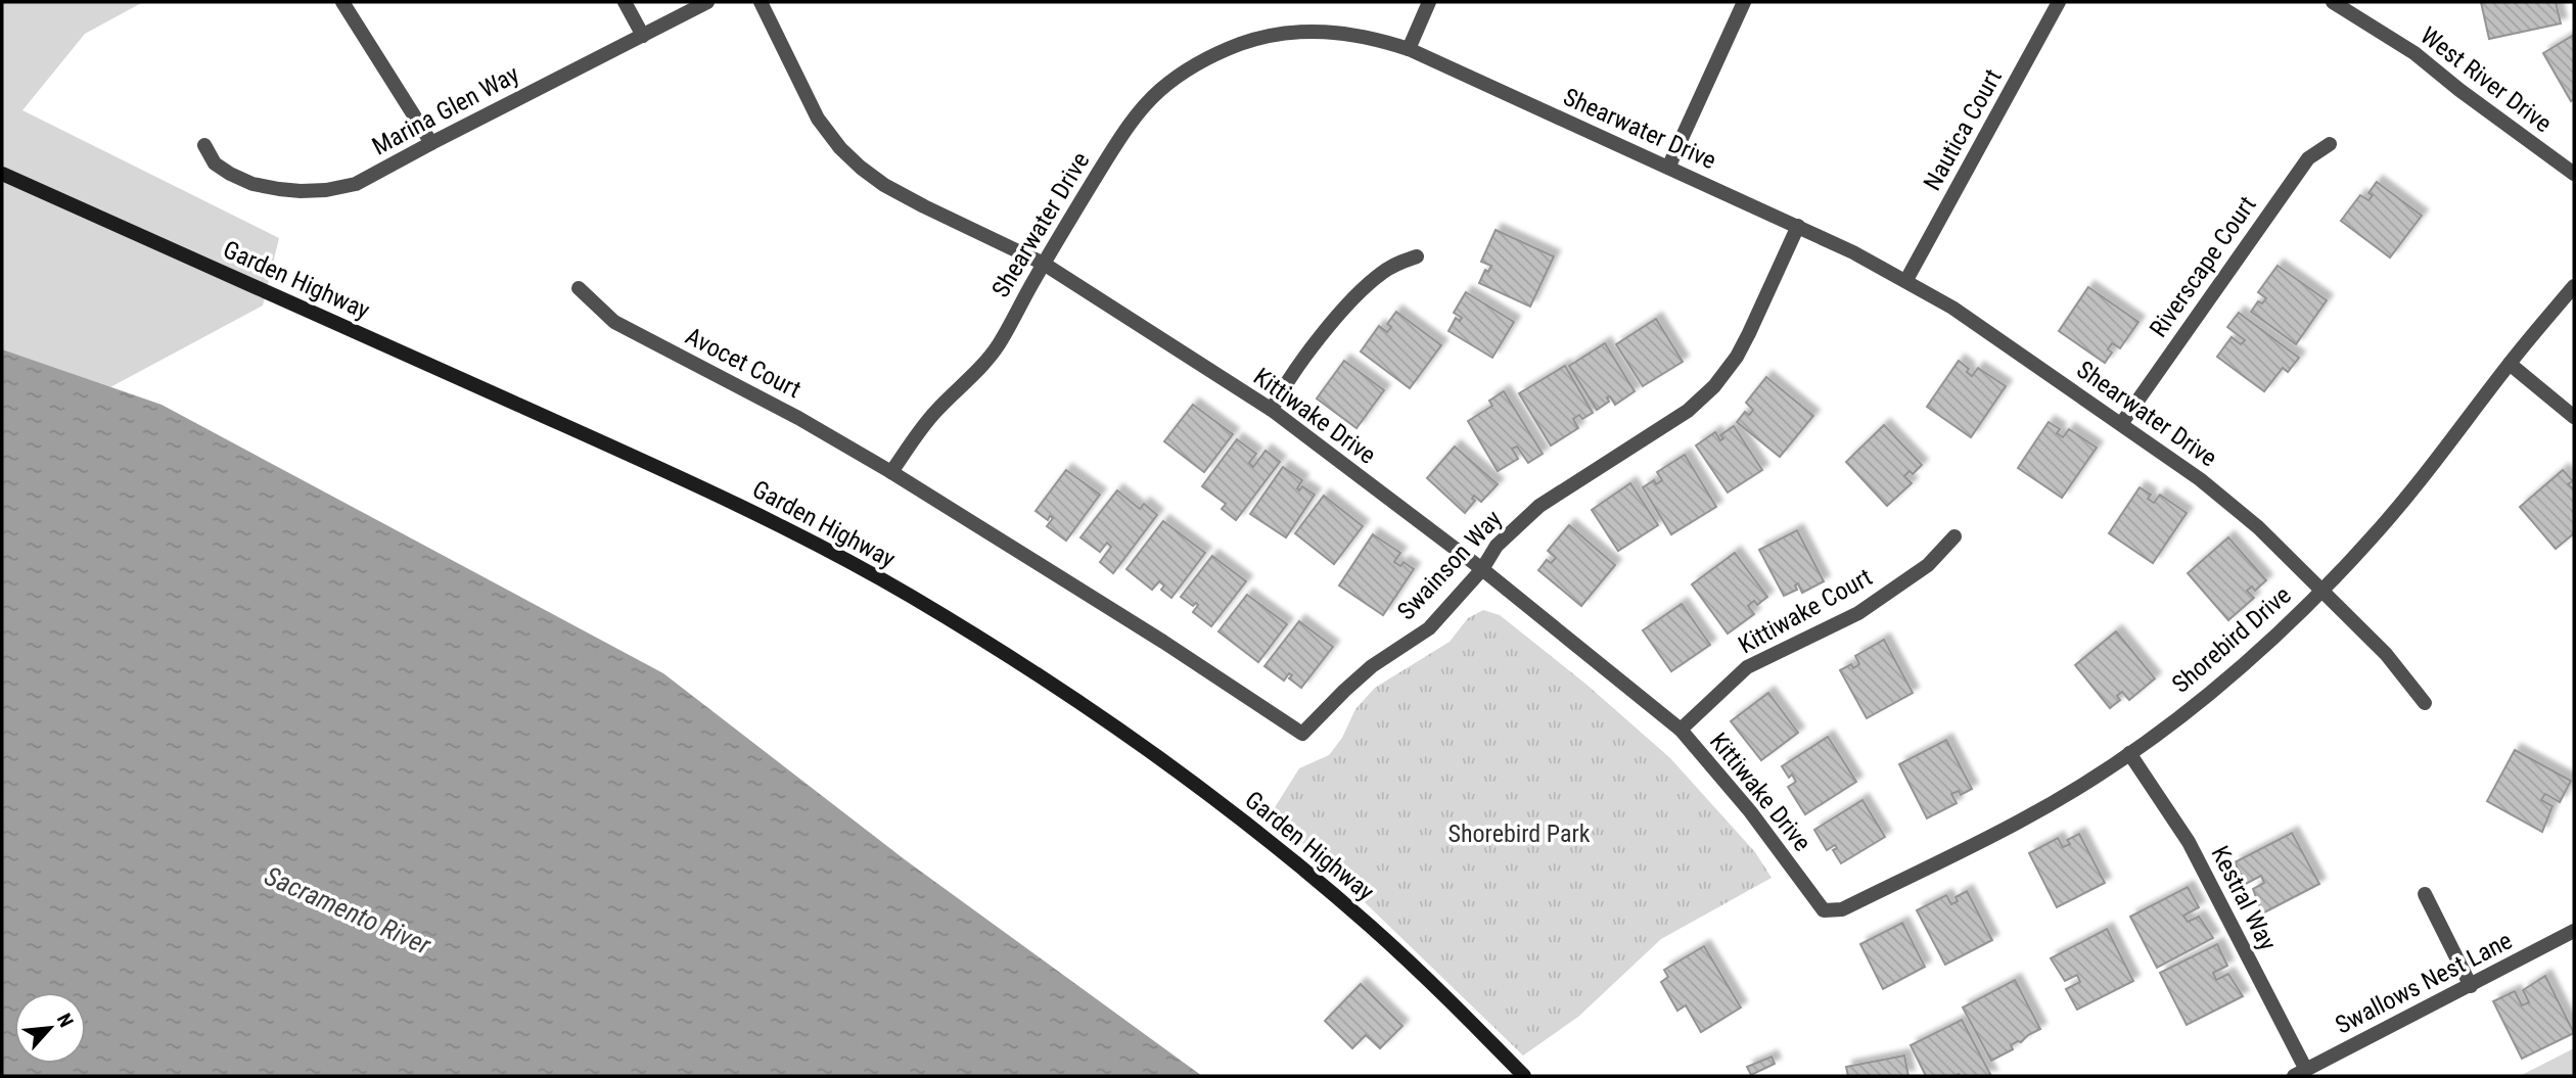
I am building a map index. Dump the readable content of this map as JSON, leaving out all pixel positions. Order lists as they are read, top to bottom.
{
  "streets": {
    "main road": ["Garden Highway"],
    "street": [
      "West River Drive",
      "Marina Glen Way",
      "Shearwater Drive",
      "Nautica Court",
      "Riverscape Court",
      "Avocet Court",
      "Kittiwake Drive",
      "Swainson Way",
      "Kittiwake Court",
      "Shorebird Drive",
      "Kestral Way",
      "Swallows Nest Lane"
    ]
  },
  "crossings": [
    ["Shearwater Drive", "Nautica Court"],
    ["Shearwater Drive", "Riverscape Court"],
    ["Shearwater Drive", "Avocet Court"],
    ["Shearwater Drive", "Kittiwake Drive"],
    ["Shearwater Drive", "Swainson Way"],
    ["Shearwater Drive", "Shorebird Drive"],
    ["Avocet Court", "Swainson Way"],
    ["Kittiwake Drive", "Swainson Way"],
    ["Kittiwake Drive", "Kittiwake Court"],
    ["Kittiwake Drive", "Shorebird Drive"],
    ["Shorebird Drive", "Kestral Way"],
    ["Kestral Way", "Swallows Nest Lane"]
  ],
  "water": ["Sacramento River"],
  "parks": ["Shorebird Park"],
  "north": "top right"
}
